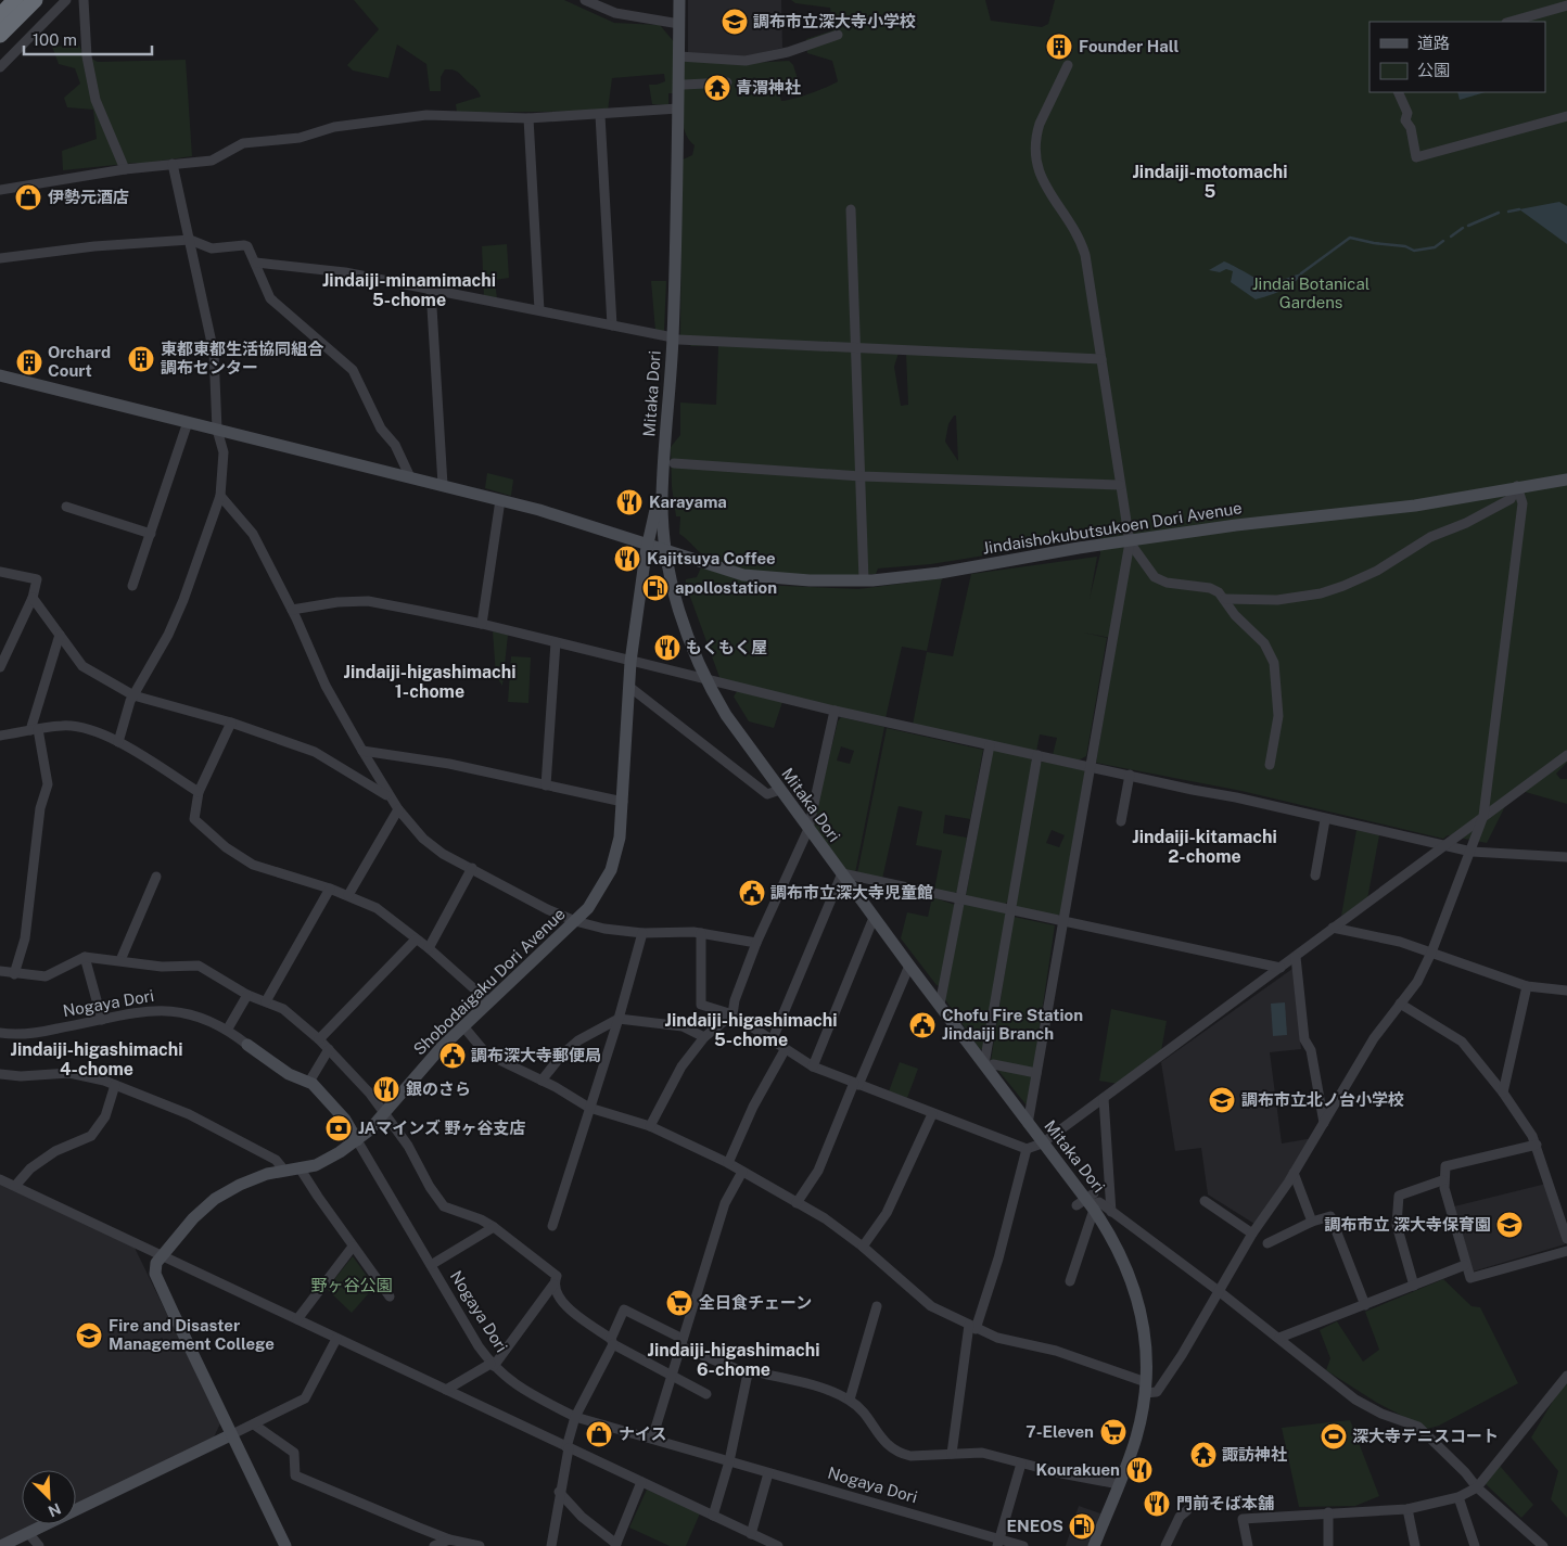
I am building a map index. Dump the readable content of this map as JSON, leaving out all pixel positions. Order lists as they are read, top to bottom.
{
  "streets": {
    "street": [
      "Mitaka Dori",
      "Jindaishokubutsukoen Dori Avenue",
      "Shobodaigaku Dori Avenue",
      "Nogaya Dori"
    ]
  },
  "crossings": [
    ["Mitaka Dori", "Jindaishokubutsukoen Dori Avenue"],
    ["Mitaka Dori", "Shobodaigaku Dori Avenue"],
    ["Jindaishokubutsukoen Dori Avenue", "Shobodaigaku Dori Avenue"],
    ["Shobodaigaku Dori Avenue", "Nogaya Dori"]
  ],
  "districts": [
    "Jindaiji-motomachi 5",
    "Jindaiji-minamimachi 5-chome",
    "Jindaiji-higashimachi 1-chome",
    "Jindaiji-kitamachi 2-chome",
    "Jindaiji-higashimachi 5-chome",
    "Jindaiji-higashimachi 4-chome",
    "Jindaiji-higashimachi 6-chome"
  ],
  "parks": ["Jindai Botanical Gardens", "野ヶ谷公園"],
  "places": {
    "school or university": [
      "調布市立深大寺小学校",
      "調布市立北ノ台小学校",
      "調布市立 深大寺保育園",
      "Fire and Disaster Management College"
    ],
    "building": ["Founder Hall", "東都東都生活協同組合 調布センター", "Orchard Court"],
    "temple": ["青渭神社", "諏訪神社"],
    "shop": ["伊勢元酒店", "ナイス"],
    "restaurant": [
      "Karayama",
      "Kajitsuya Coffee",
      "もくもく屋",
      "銀のさら",
      "Kourakuen",
      "門前そば本舗"
    ],
    "fuel station": ["apollostation", "ENEOS"],
    "public building": ["調布市立深大寺児童館", "Chofu Fire Station Jindaiji Branch", "調布深大寺郵便局"],
    "bank": ["JAマインズ 野ヶ谷支店"],
    "supermarket": ["全日食チェーン", "7-Eleven"],
    "sports": ["深大寺テニスコート"]
  },
  "legend": ["道路", "公園"],
  "scale_bar": "100 m",
  "north": "bottom right"
}
